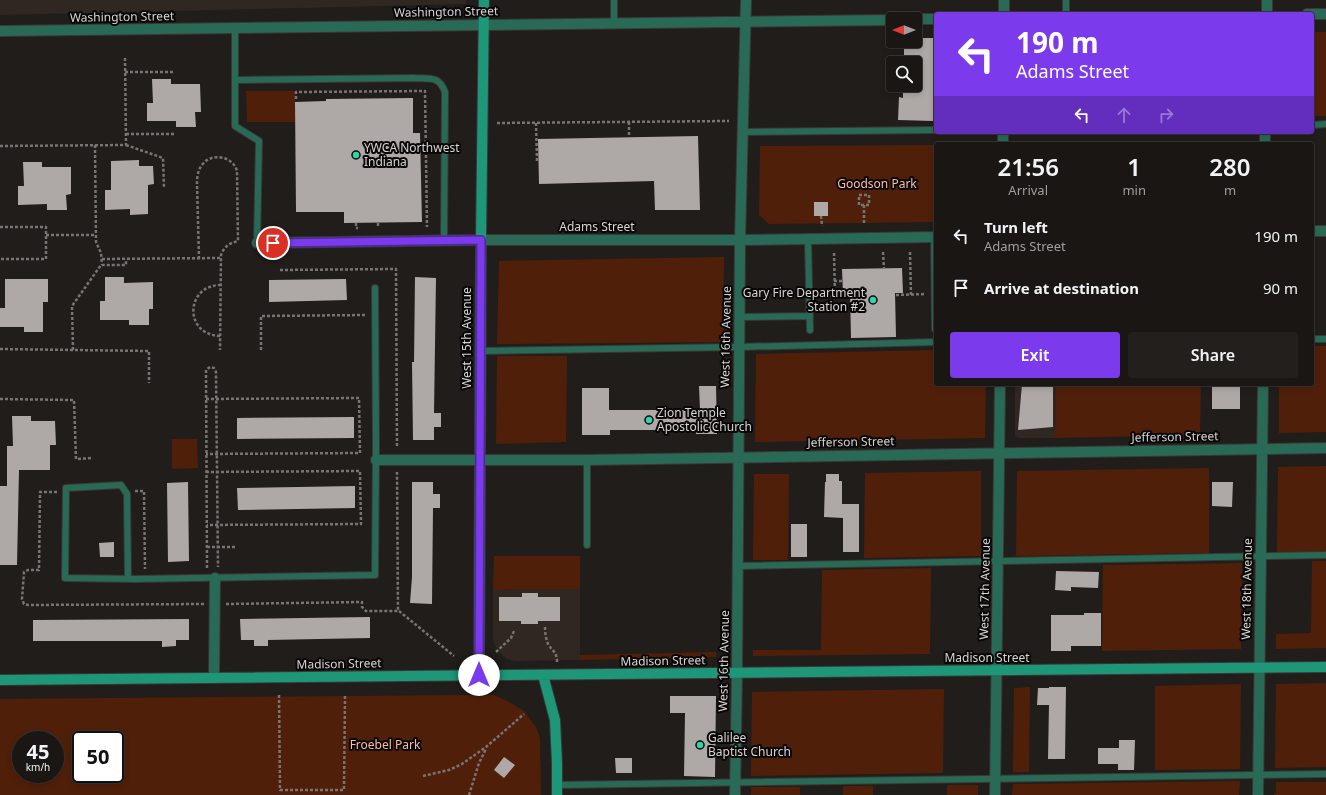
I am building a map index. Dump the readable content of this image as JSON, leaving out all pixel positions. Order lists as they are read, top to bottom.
{
  "streets": {
    "street": [
      "Washington Street",
      "Adams Street",
      "West 16th Avenue",
      "West 15th Avenue",
      "Jefferson Street",
      "West 17th Avenue",
      "West 18th Avenue",
      "Madison Street"
    ]
  },
  "crossings": [
    ["Washington Street", "West 16th Avenue"],
    ["Washington Street", "West 15th Avenue"],
    ["Adams Street", "West 16th Avenue"],
    ["Adams Street", "West 15th Avenue"],
    ["West 16th Avenue", "Jefferson Street"],
    ["West 16th Avenue", "Madison Street"],
    ["West 15th Avenue", "Jefferson Street"],
    ["West 15th Avenue", "Madison Street"],
    ["Jefferson Street", "West 17th Avenue"],
    ["Jefferson Street", "West 18th Avenue"],
    ["West 17th Avenue", "Madison Street"],
    ["West 18th Avenue", "Madison Street"]
  ],
  "parks": ["Goodson Park", "Froebel Park"],
  "places": [
    "YWCA Northwest Indiana",
    "Gary Fire Department Station #2",
    "Zion Temple Apostolic Church",
    "Galilee Baptist Church"
  ],
  "north": "left",
  "page": {
    "turn": ["190 m", "Adams Street"],
    "eta": [
      "21:56",
      "Arrival",
      "1",
      "min",
      "280",
      "m"
    ],
    "list": [
      {
        "name": "Turn left",
        "note": "Adams Street",
        "value": "190 m"
      },
      {
        "name": "Arrive at destination",
        "value": "90 m"
      }
    ],
    "buttons": ["Exit", "Share"],
    "speed": "45 km/h",
    "limit": "50"
  }
}
